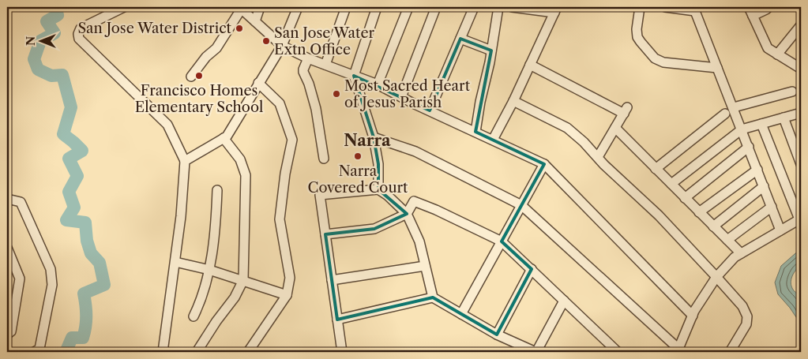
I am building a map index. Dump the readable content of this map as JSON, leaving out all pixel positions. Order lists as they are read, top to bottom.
{
  "districts": ["Narra"],
  "places": [
    "San Jose Water District",
    "San Jose Water Extn Office",
    "Francisco Homes Elementary School",
    "Most Sacred Heart of Jesus Parish",
    "Narra Covered Court"
  ],
  "north": "left"
}
